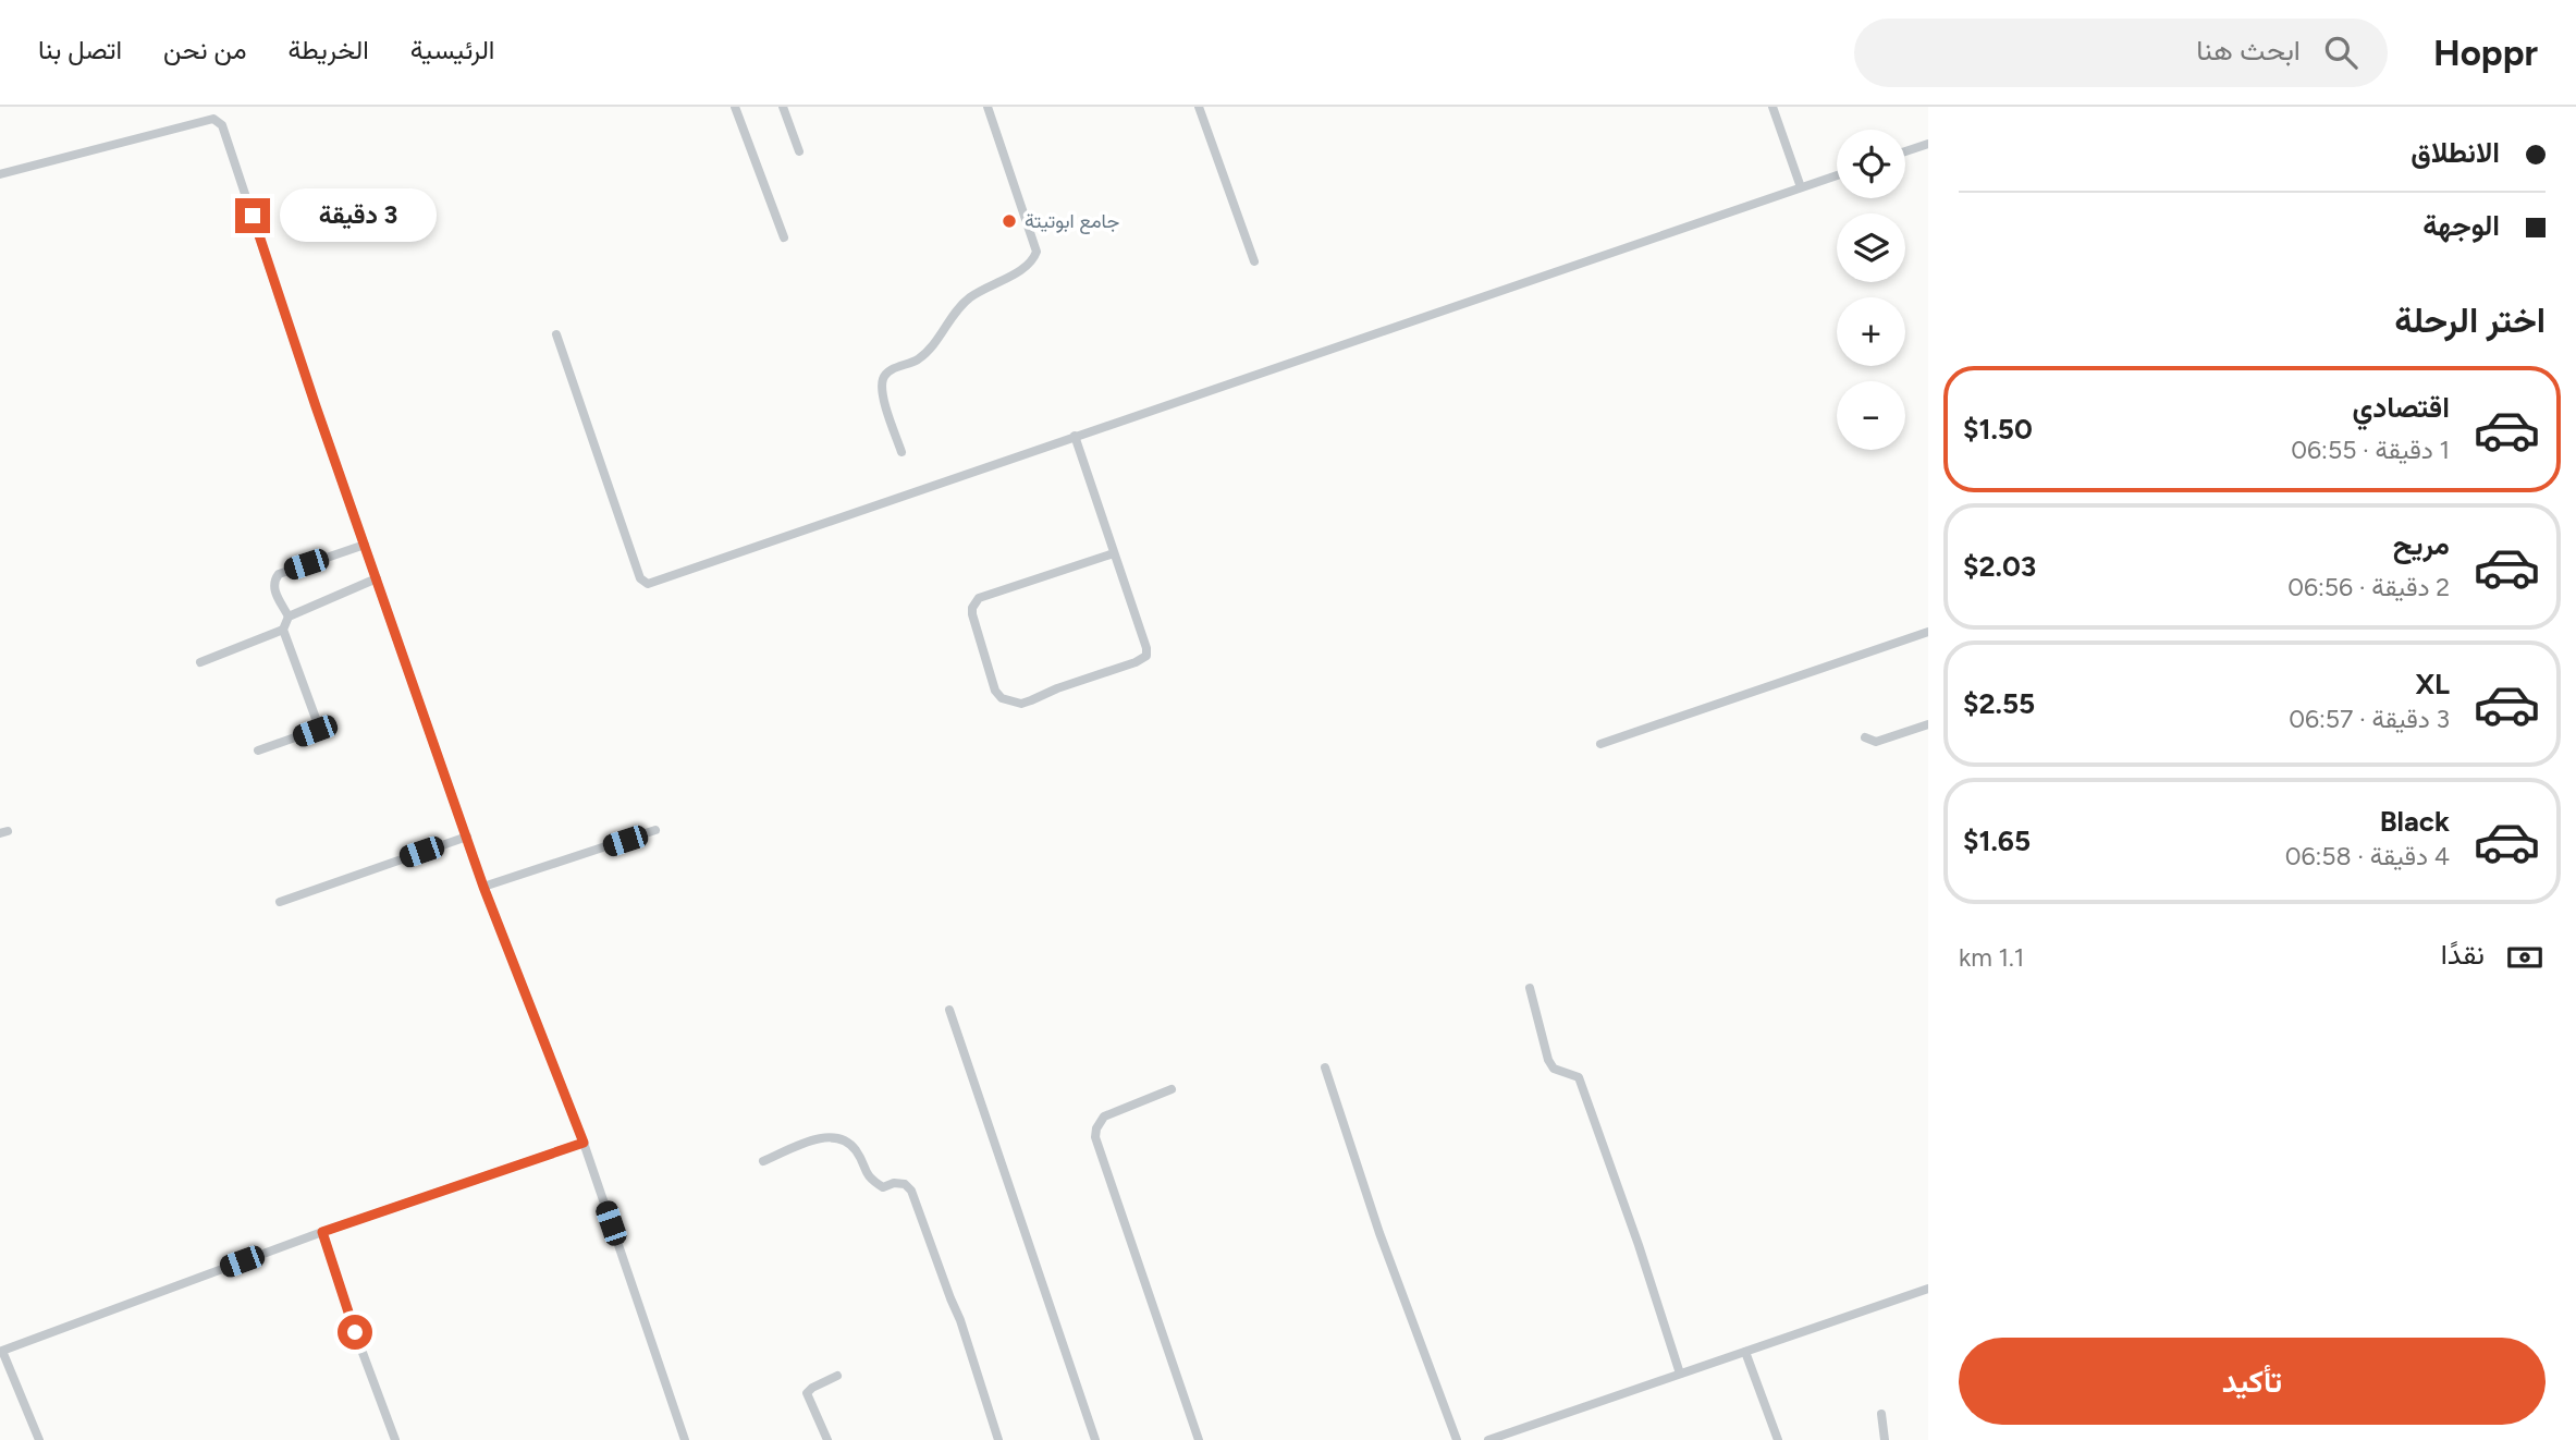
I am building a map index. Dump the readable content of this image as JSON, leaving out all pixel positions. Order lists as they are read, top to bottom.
{
  "places": ["جامع ابوتيتة"],
  "page": {
    "header": "Hoppr",
    "search": "ابحث هنا",
    "nav": [
      "الرئيسية",
      "الخريطة",
      "من نحن",
      "اتصل بنا"
    ],
    "banner": ["الانطلاق", "الوجهة"],
    "map_buttons": ["+", "−"],
    "bubble": "3 دقيقة",
    "heading": "اختر الرحلة",
    "list": [
      {
        "name": "اقتصادي",
        "note": "1 دقيقة · 06:55",
        "value": "$1.50"
      },
      {
        "name": "مريح",
        "note": "2 دقيقة · 06:56",
        "value": "$2.03"
      },
      {
        "name": "XL",
        "note": "3 دقيقة · 06:57",
        "value": "$2.55"
      },
      {
        "name": "Black",
        "note": "4 دقيقة · 06:58",
        "value": "$1.65"
      }
    ],
    "pay": ["نقدًا", "1.1 km"],
    "buttons": "تأكيد"
  }
}
